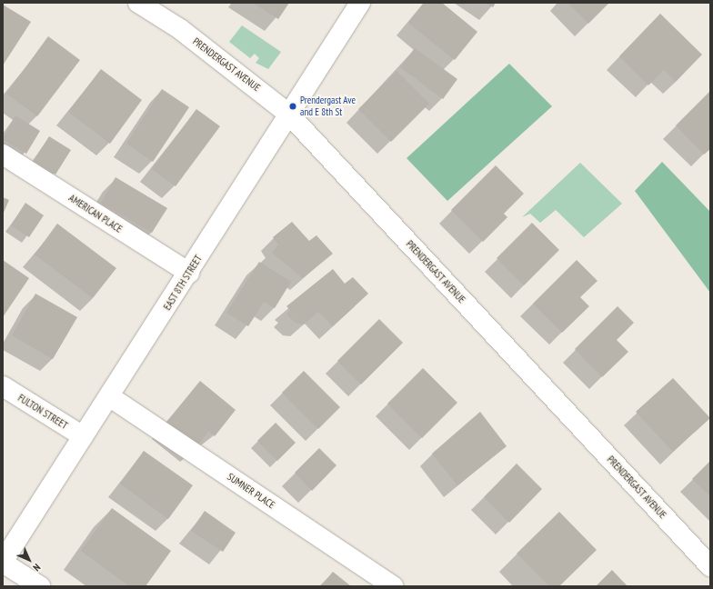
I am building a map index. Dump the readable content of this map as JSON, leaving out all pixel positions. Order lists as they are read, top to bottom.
{
  "streets": {
    "street": [
      "PRENDERGAST AVENUE",
      "AMERICAN PLACE",
      "EAST 8TH STREET",
      "FULTON STREET",
      "SUMNER PLACE"
    ]
  },
  "crossings": [
    ["PRENDERGAST AVENUE", "EAST 8TH STREET"],
    ["AMERICAN PLACE", "EAST 8TH STREET"],
    ["EAST 8TH STREET", "FULTON STREET"],
    ["EAST 8TH STREET", "SUMNER PLACE"]
  ],
  "places": ["Prendergast Ave and E 8th St"],
  "north": "bottom right"
}
